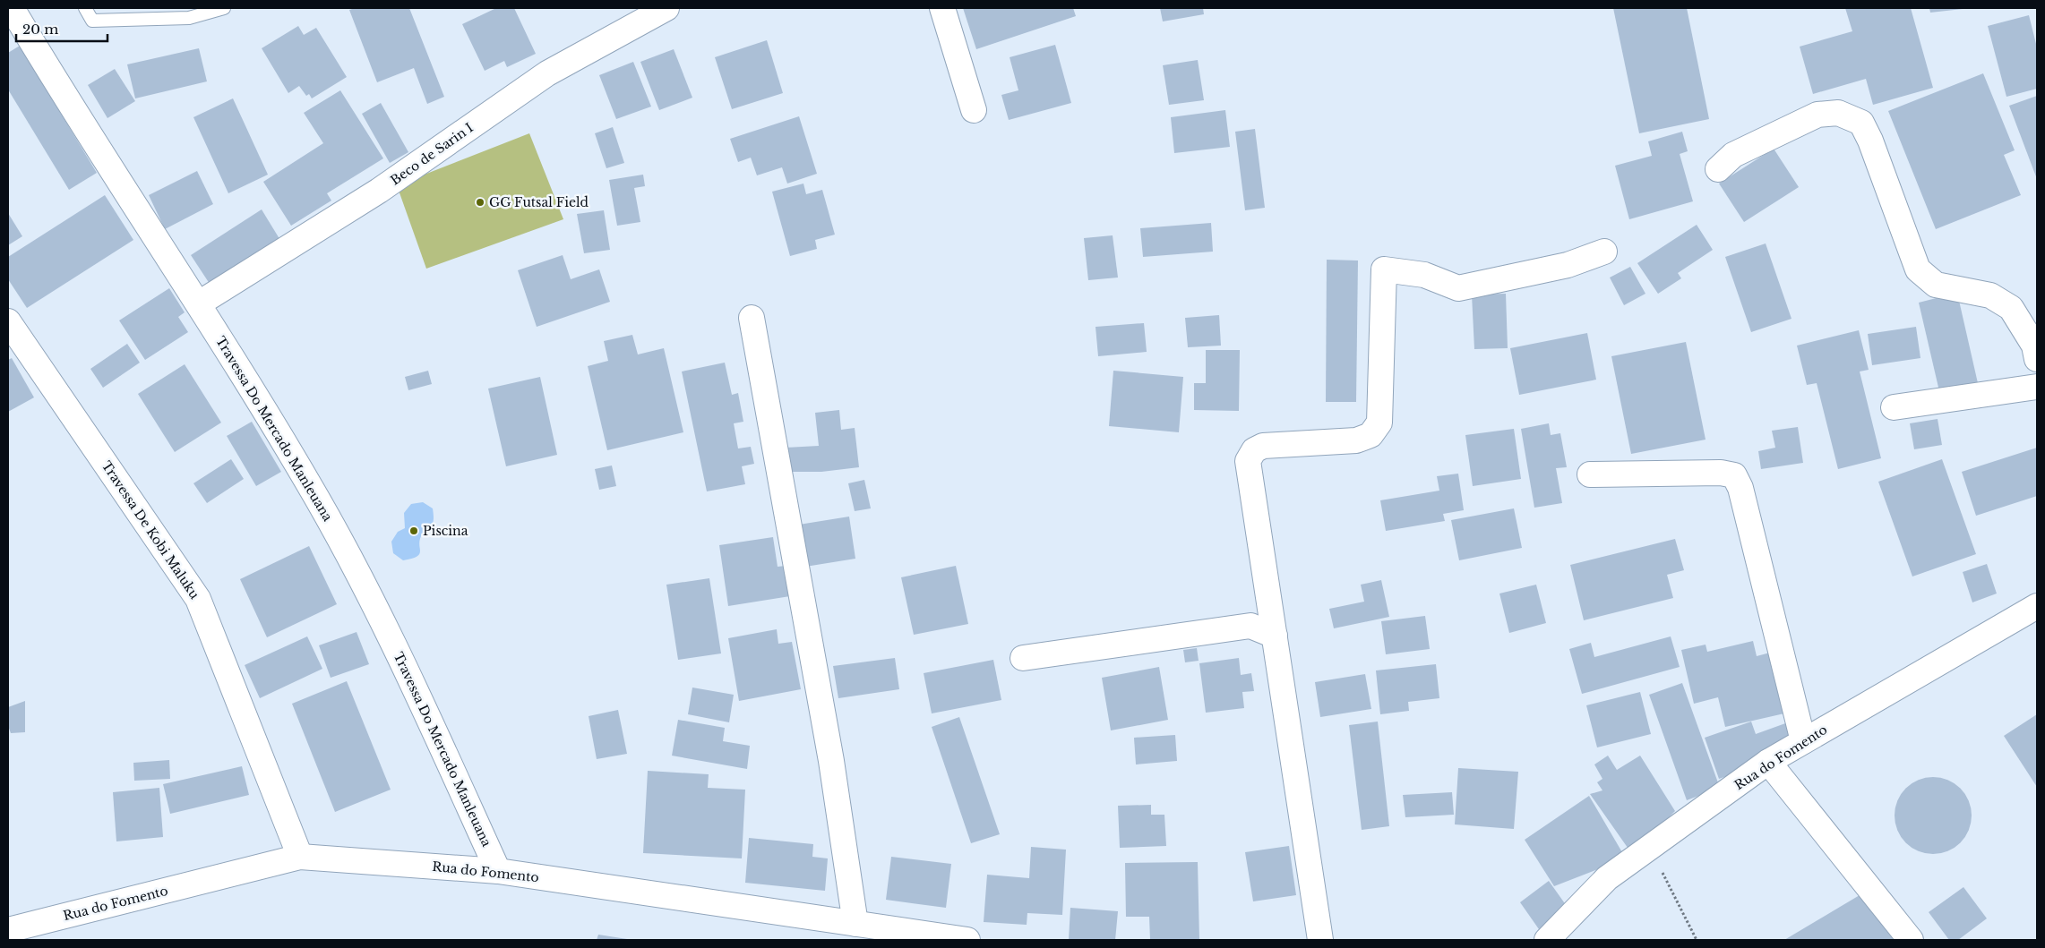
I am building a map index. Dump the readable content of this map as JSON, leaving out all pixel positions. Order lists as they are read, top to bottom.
{
  "streets": {
    "street": [
      "Beco de Sarin I",
      "Travessa Do Mercado Manleuana",
      "Travessa De Kobi Maluku",
      "Rua do Fomento"
    ]
  },
  "crossings": [
    ["Beco de Sarin I", "Travessa Do Mercado Manleuana"],
    ["Travessa Do Mercado Manleuana", "Rua do Fomento"],
    ["Travessa De Kobi Maluku", "Rua do Fomento"]
  ],
  "places": ["GG Futsal Field", "Piscina"],
  "scale_bar": "20 m"
}
